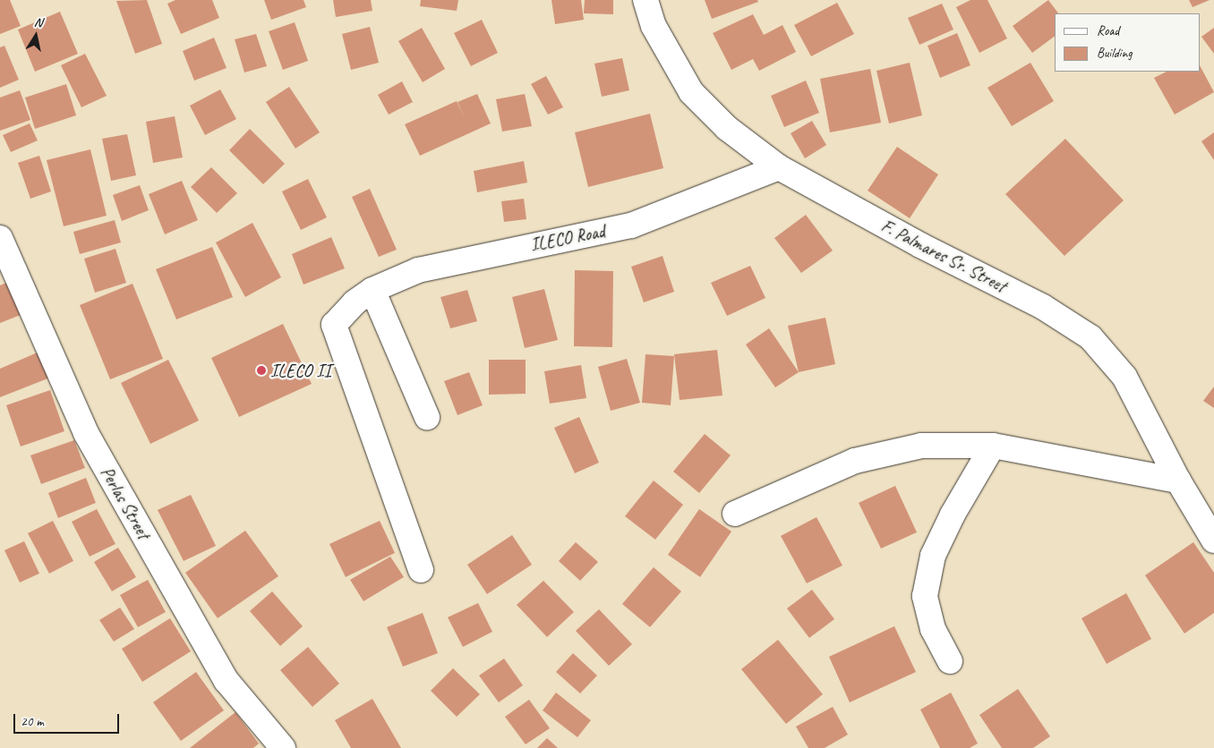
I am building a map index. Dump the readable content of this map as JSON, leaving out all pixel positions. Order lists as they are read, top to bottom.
{
  "streets": {
    "street": ["ILECO Road", "F. Palmares Sr. Street", "Perlas Street"]
  },
  "crossings": [
    ["ILECO Road", "F. Palmares Sr. Street"]
  ],
  "places": ["ILECO II"],
  "legend": ["Road", "Building"],
  "scale_bar": "20 m",
  "north": "top"
}
